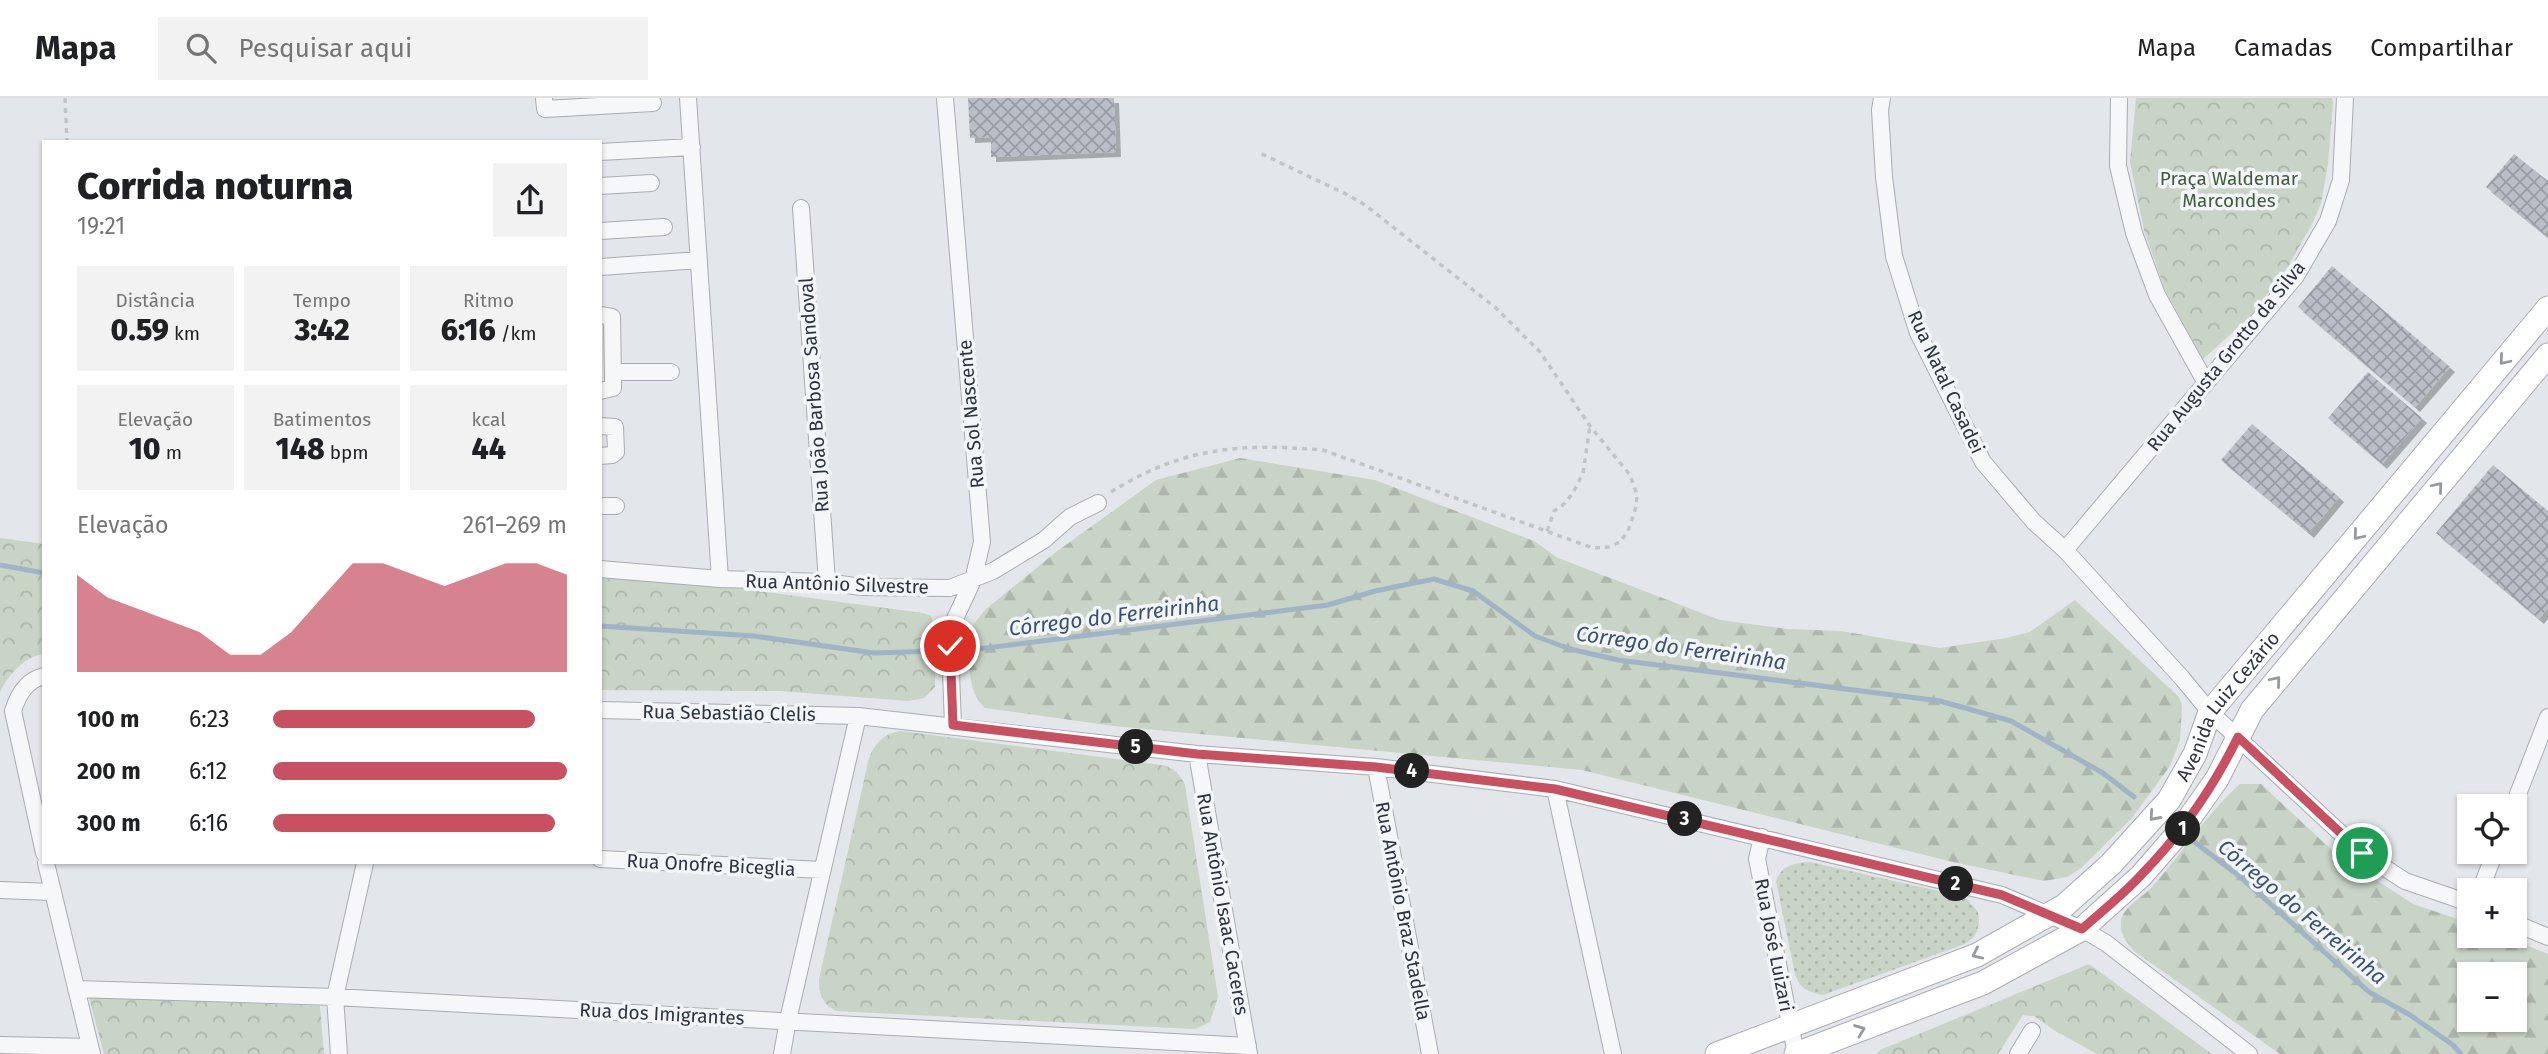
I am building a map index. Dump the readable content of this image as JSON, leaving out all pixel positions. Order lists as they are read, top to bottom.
{
  "streets": {
    "street": [
      "Rua Augusta Grotto da Silva",
      "Rua Natal Casadei",
      "Rua João Barbosa Sandoval",
      "Rua Sol Nascente",
      "Rua Antônio Silvestre",
      "Avenida Luiz Cezário",
      "Rua Sebastião Clelis",
      "Rua Onofre Biceglia",
      "Rua Antônio Isaac Caceres",
      "Rua Antônio Braz Stadella",
      "Rua José Luizari",
      "Rua dos Imigrantes"
    ]
  },
  "crossings": [
    ["Rua Augusta Grotto da Silva", "Rua Natal Casadei"],
    ["Rua Natal Casadei", "Avenida Luiz Cezário"],
    ["Rua João Barbosa Sandoval", "Rua Antônio Silvestre"],
    ["Rua Sol Nascente", "Rua Antônio Silvestre"],
    ["Rua Sol Nascente", "Rua Sebastião Clelis"],
    ["Avenida Luiz Cezário", "Rua Sebastião Clelis"],
    ["Avenida Luiz Cezário", "Rua José Luizari"],
    ["Rua Sebastião Clelis", "Rua Antônio Isaac Caceres"],
    ["Rua Sebastião Clelis", "Rua Antônio Braz Stadella"],
    ["Rua Sebastião Clelis", "Rua José Luizari"],
    ["Rua Antônio Isaac Caceres", "Rua dos Imigrantes"]
  ],
  "water": ["Córrego do Ferreirinha"],
  "parks": ["Praça Waldemar Marcondes"],
  "page": {
    "header": "Mapa",
    "search": "Pesquisar aqui",
    "nav": ["Mapa", "Camadas", "Compartilhar"],
    "heading": ["Corrida noturna", "19:21"],
    "stats": [
      ["Distância", "0.59 km"],
      ["Tempo", "3:42"],
      ["Ritmo", "6:16 /km"],
      ["Elevação", "10 m"],
      ["Batimentos", "148 bpm"],
      ["kcal", "44"]
    ],
    "chart": ["Elevação", "261–269 m"],
    "list": [
      {
        "name": "100 m",
        "note": "6:23"
      },
      {
        "name": "200 m",
        "note": "6:12"
      },
      {
        "name": "300 m",
        "note": "6:16"
      }
    ],
    "pins": [
      "5",
      "4",
      "3",
      "1",
      "2"
    ],
    "map_buttons": ["+", "−"]
  }
}
